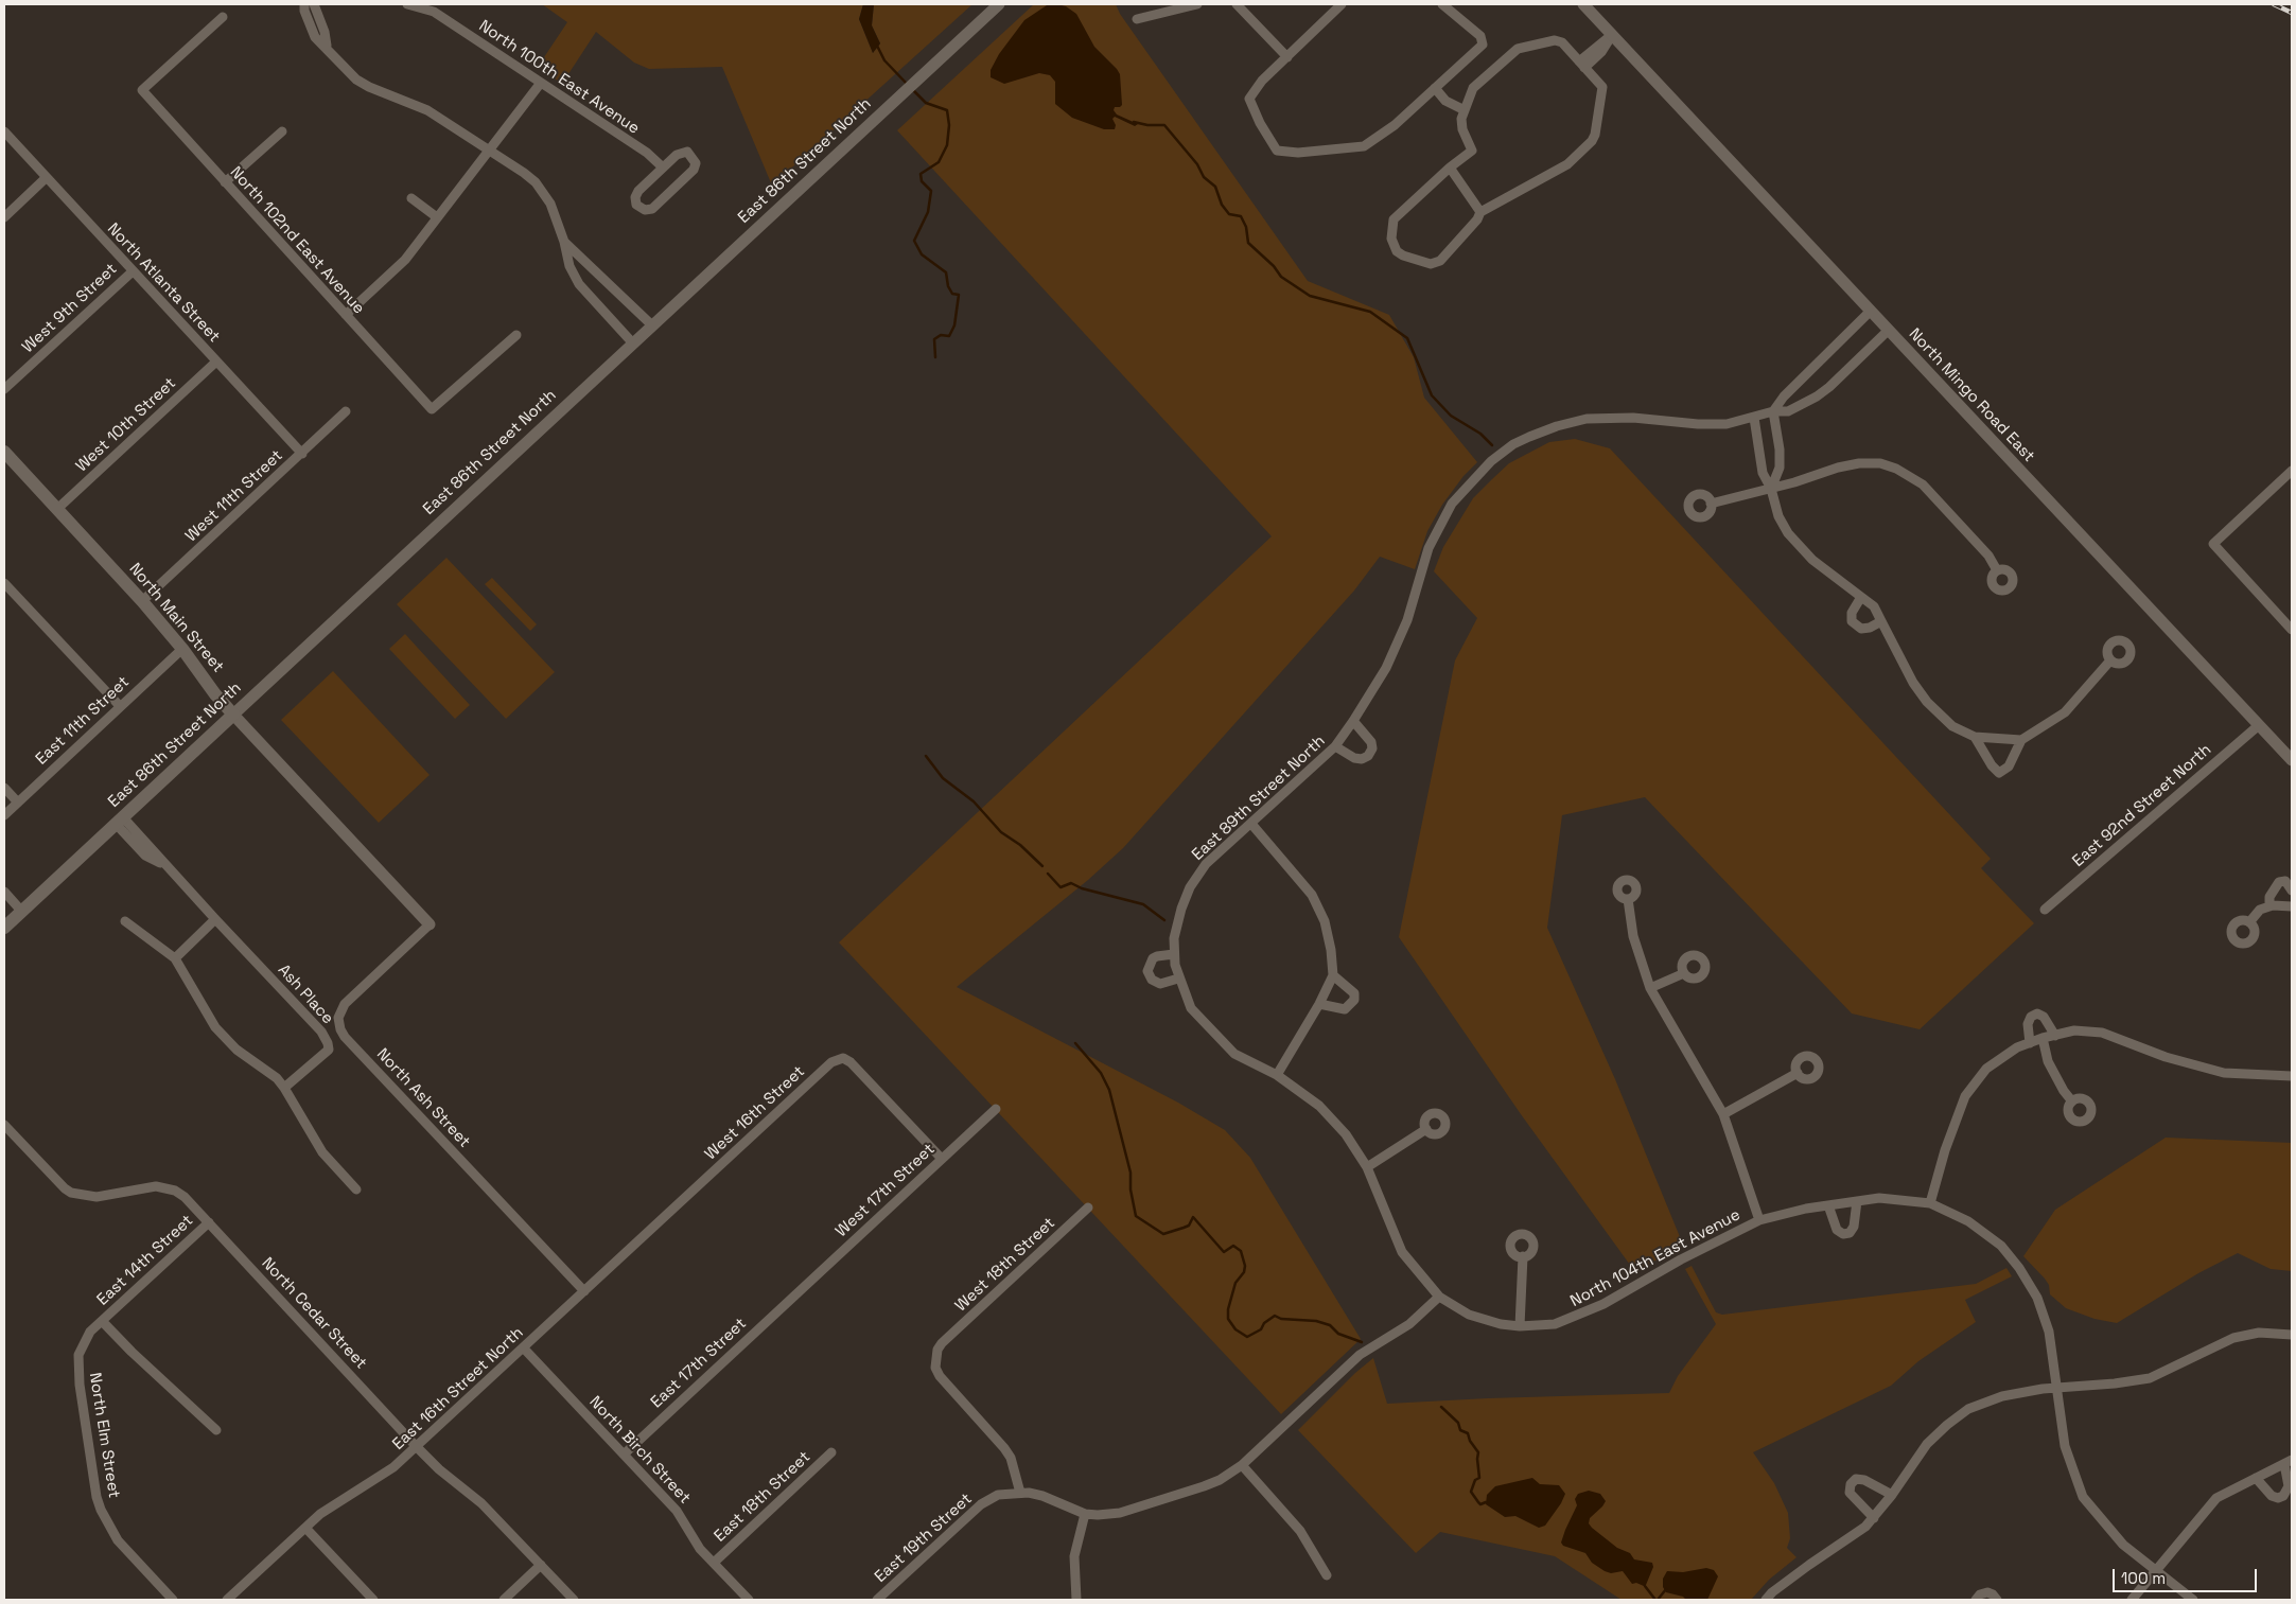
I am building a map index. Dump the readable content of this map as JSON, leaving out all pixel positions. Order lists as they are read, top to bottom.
{
  "streets": {
    "main road": ["East 86th Street North", "North Main Street"],
    "street": [
      "North 100th East Avenue",
      "North 102nd East Avenue",
      "North Atlanta Street",
      "West 9th Street",
      "North Mingo Road East",
      "West 10th Street",
      "West 11th Street",
      "East 11th Street",
      "East 89th Street North",
      "East 92nd Street North",
      "Ash Place",
      "North Ash Street",
      "West 16th Street",
      "West 17th Street",
      "North 104th East Avenue",
      "East 14th Street",
      "West 18th Street",
      "North Cedar Street",
      "East 17th Street",
      "East 16th Street North",
      "North Elm Street",
      "North Birch Street",
      "East 18th Street",
      "East 19th Street"
    ]
  },
  "crossings": [
    ["East 86th Street North", "North Main Street"],
    ["East 86th Street North", "Ash Place"],
    ["North Atlanta Street", "West 9th Street"],
    ["North Atlanta Street", "West 10th Street"],
    ["North Atlanta Street", "West 11th Street"],
    ["North Mingo Road East", "East 89th Street North"],
    ["North Mingo Road East", "East 92nd Street North"],
    ["West 10th Street", "North Main Street"],
    ["West 11th Street", "North Main Street"],
    ["North Main Street", "East 11th Street"],
    ["North Main Street", "North Ash Street"],
    ["East 89th Street North", "North 104th East Avenue"],
    ["North Ash Street", "East 16th Street North"],
    ["West 16th Street", "West 17th Street"],
    ["West 16th Street", "East 16th Street North"],
    ["West 17th Street", "East 17th Street"],
    ["East 14th Street", "North Cedar Street"],
    ["East 14th Street", "North Elm Street"],
    ["West 18th Street", "East 19th Street"],
    ["North Cedar Street", "East 16th Street North"],
    ["East 17th Street", "North Birch Street"],
    ["East 16th Street North", "North Birch Street"],
    ["North Birch Street", "East 18th Street"]
  ],
  "scale_bar": "100 m"
}
